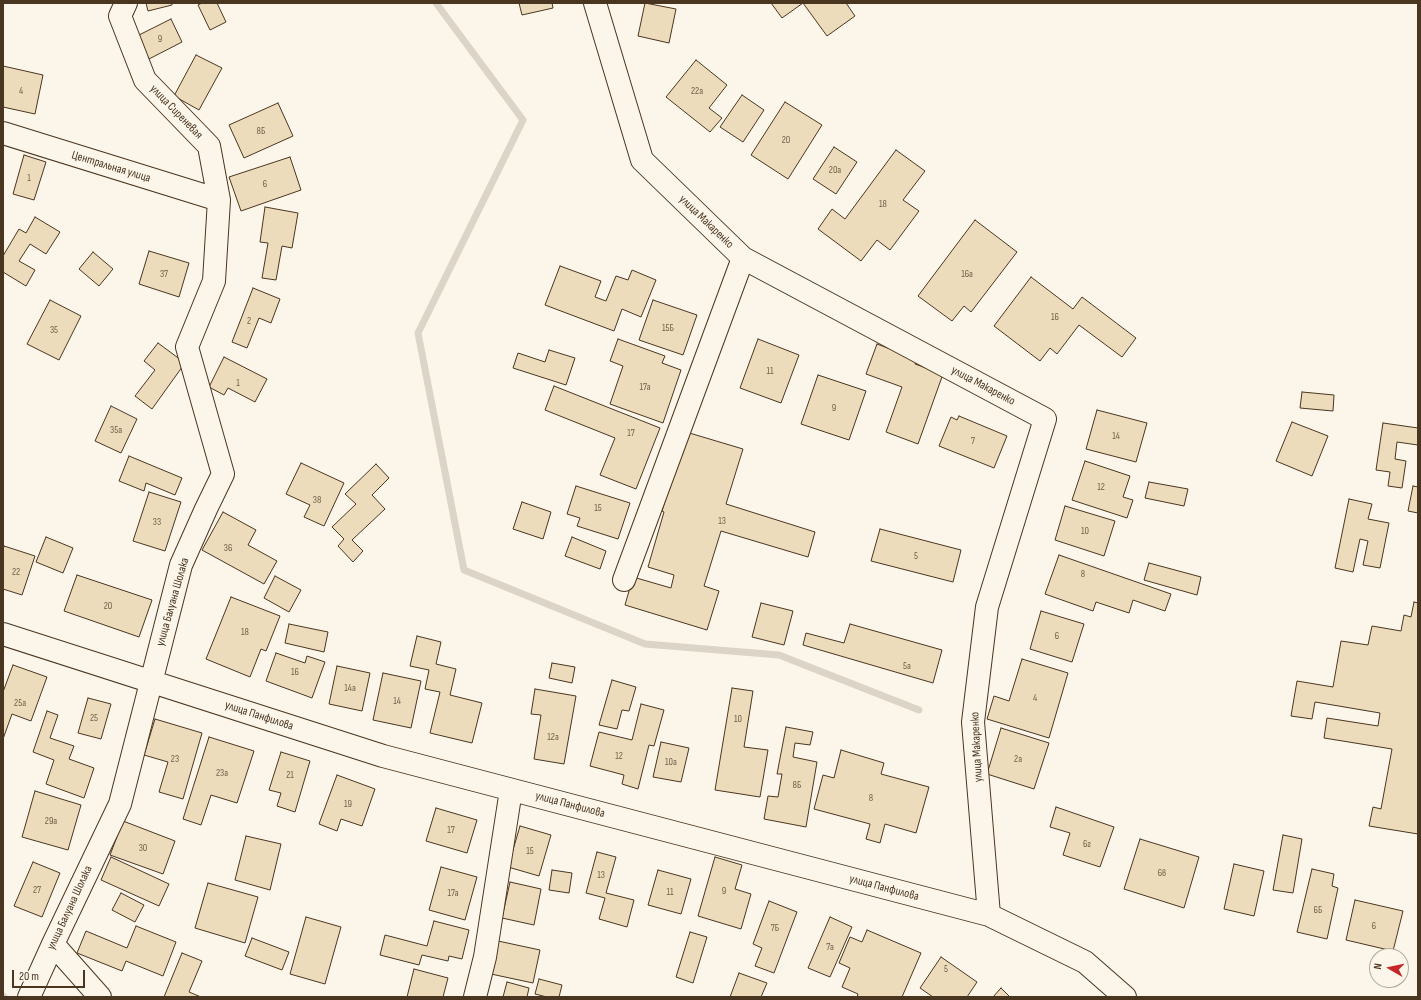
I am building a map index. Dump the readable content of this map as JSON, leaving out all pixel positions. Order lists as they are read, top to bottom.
{
  "streets": {
    "street": [
      "улица Сиреневая",
      "Центральная улица",
      "улица Макаренко",
      "улица Балуана Шолака",
      "улица Панфилова"
    ]
  },
  "crossings": [
    ["улица Сиреневая", "Центральная улица"],
    ["улица Сиреневая", "улица Балуана Шолака"],
    ["Центральная улица", "улица Балуана Шолака"],
    ["улица Макаренко", "улица Панфилова"],
    ["улица Балуана Шолака", "улица Панфилова"]
  ],
  "house_numbers": [
    "9",
    "4",
    "22а",
    "8Б",
    "20",
    "20а",
    "1",
    "6",
    "18",
    "37",
    "16а",
    "16",
    "2",
    "15Б",
    "35",
    "11",
    "1",
    "17а",
    "9",
    "35а",
    "17",
    "14",
    "7",
    "12",
    "38",
    "15",
    "13",
    "33",
    "10",
    "36",
    "5",
    "22",
    "8",
    "20",
    "18",
    "6",
    "5а",
    "16",
    "14а",
    "4",
    "14",
    "25а",
    "25",
    "10",
    "12а",
    "12",
    "23",
    "2а",
    "10а",
    "23а",
    "21",
    "8Б",
    "8",
    "19",
    "29а",
    "17",
    "6г",
    "30",
    "15",
    "6в",
    "13",
    "27",
    "9",
    "11",
    "17а",
    "6Б",
    "6",
    "7Б",
    "7а",
    "5"
  ],
  "scale_bar": "20 m",
  "north": "left"
}
